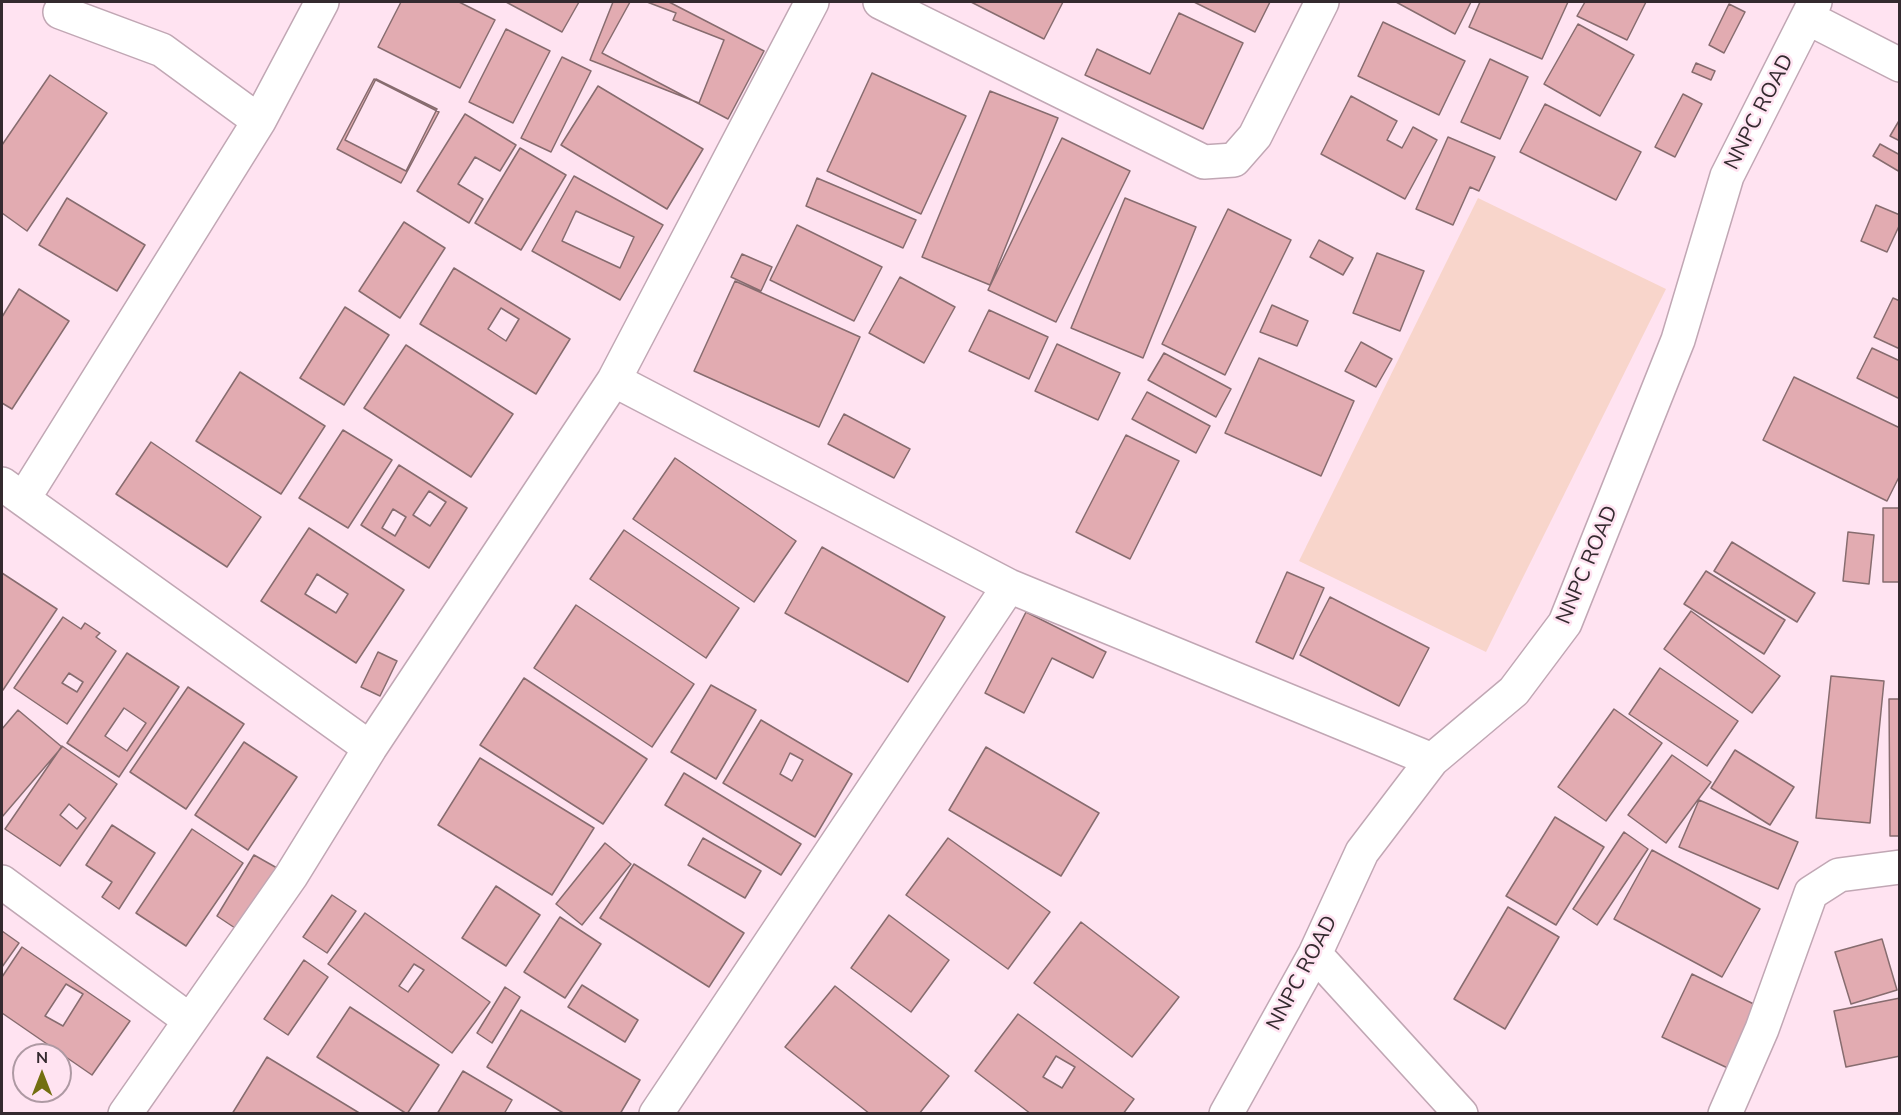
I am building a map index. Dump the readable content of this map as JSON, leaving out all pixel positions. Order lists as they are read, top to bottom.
{
  "streets": {
    "street": ["NNPC ROAD"]
  },
  "north": "top"
}
